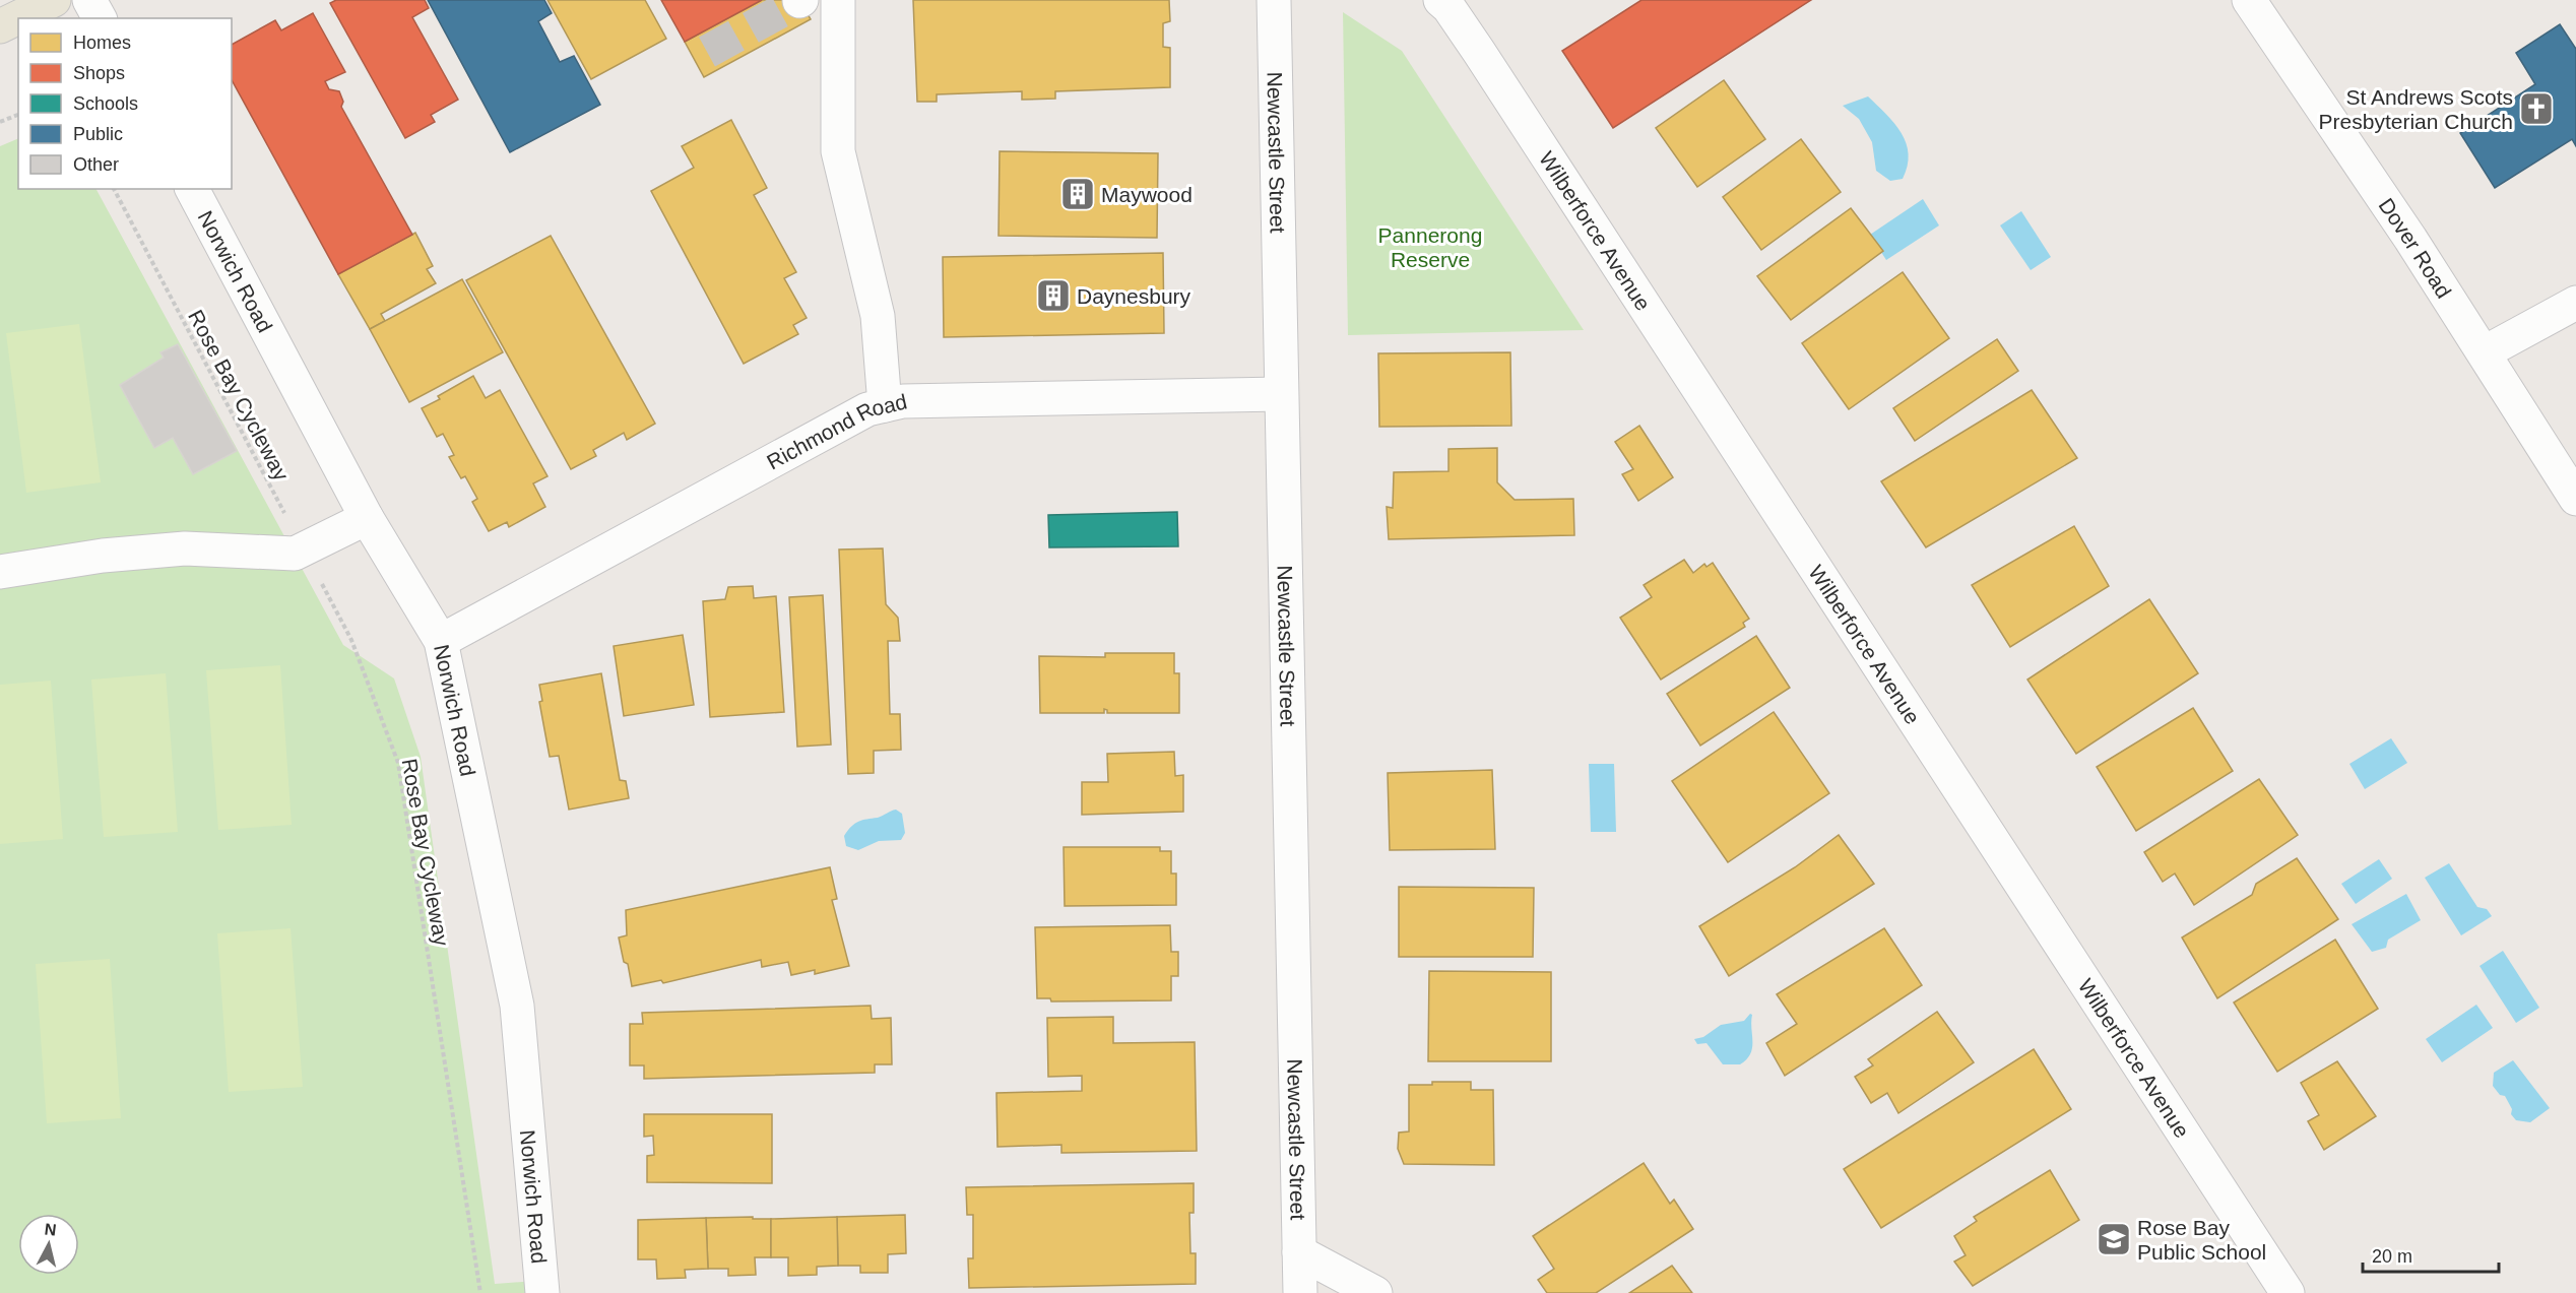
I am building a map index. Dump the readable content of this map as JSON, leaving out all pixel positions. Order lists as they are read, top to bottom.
{
  "streets": {
    "street": [
      "Newcastle Street",
      "Wilberforce Avenue",
      "Dover Road",
      "Norwich Road",
      "Richmond Road"
    ],
    "path": ["Rose Bay Cycleway"]
  },
  "crossings": [
    ["Newcastle Street", "Richmond Road"],
    ["Norwich Road", "Richmond Road"]
  ],
  "parks": ["Pannerong Reserve"],
  "places": {
    "church": ["St Andrews Scots Presbyterian Church"],
    "building": ["Maywood", "Daynesbury"],
    "school or university": ["Rose Bay Public School"]
  },
  "legend": [
    "Homes",
    "Shops",
    "Schools",
    "Public",
    "Other"
  ],
  "scale_bar": "20 m",
  "north": "top"
}
